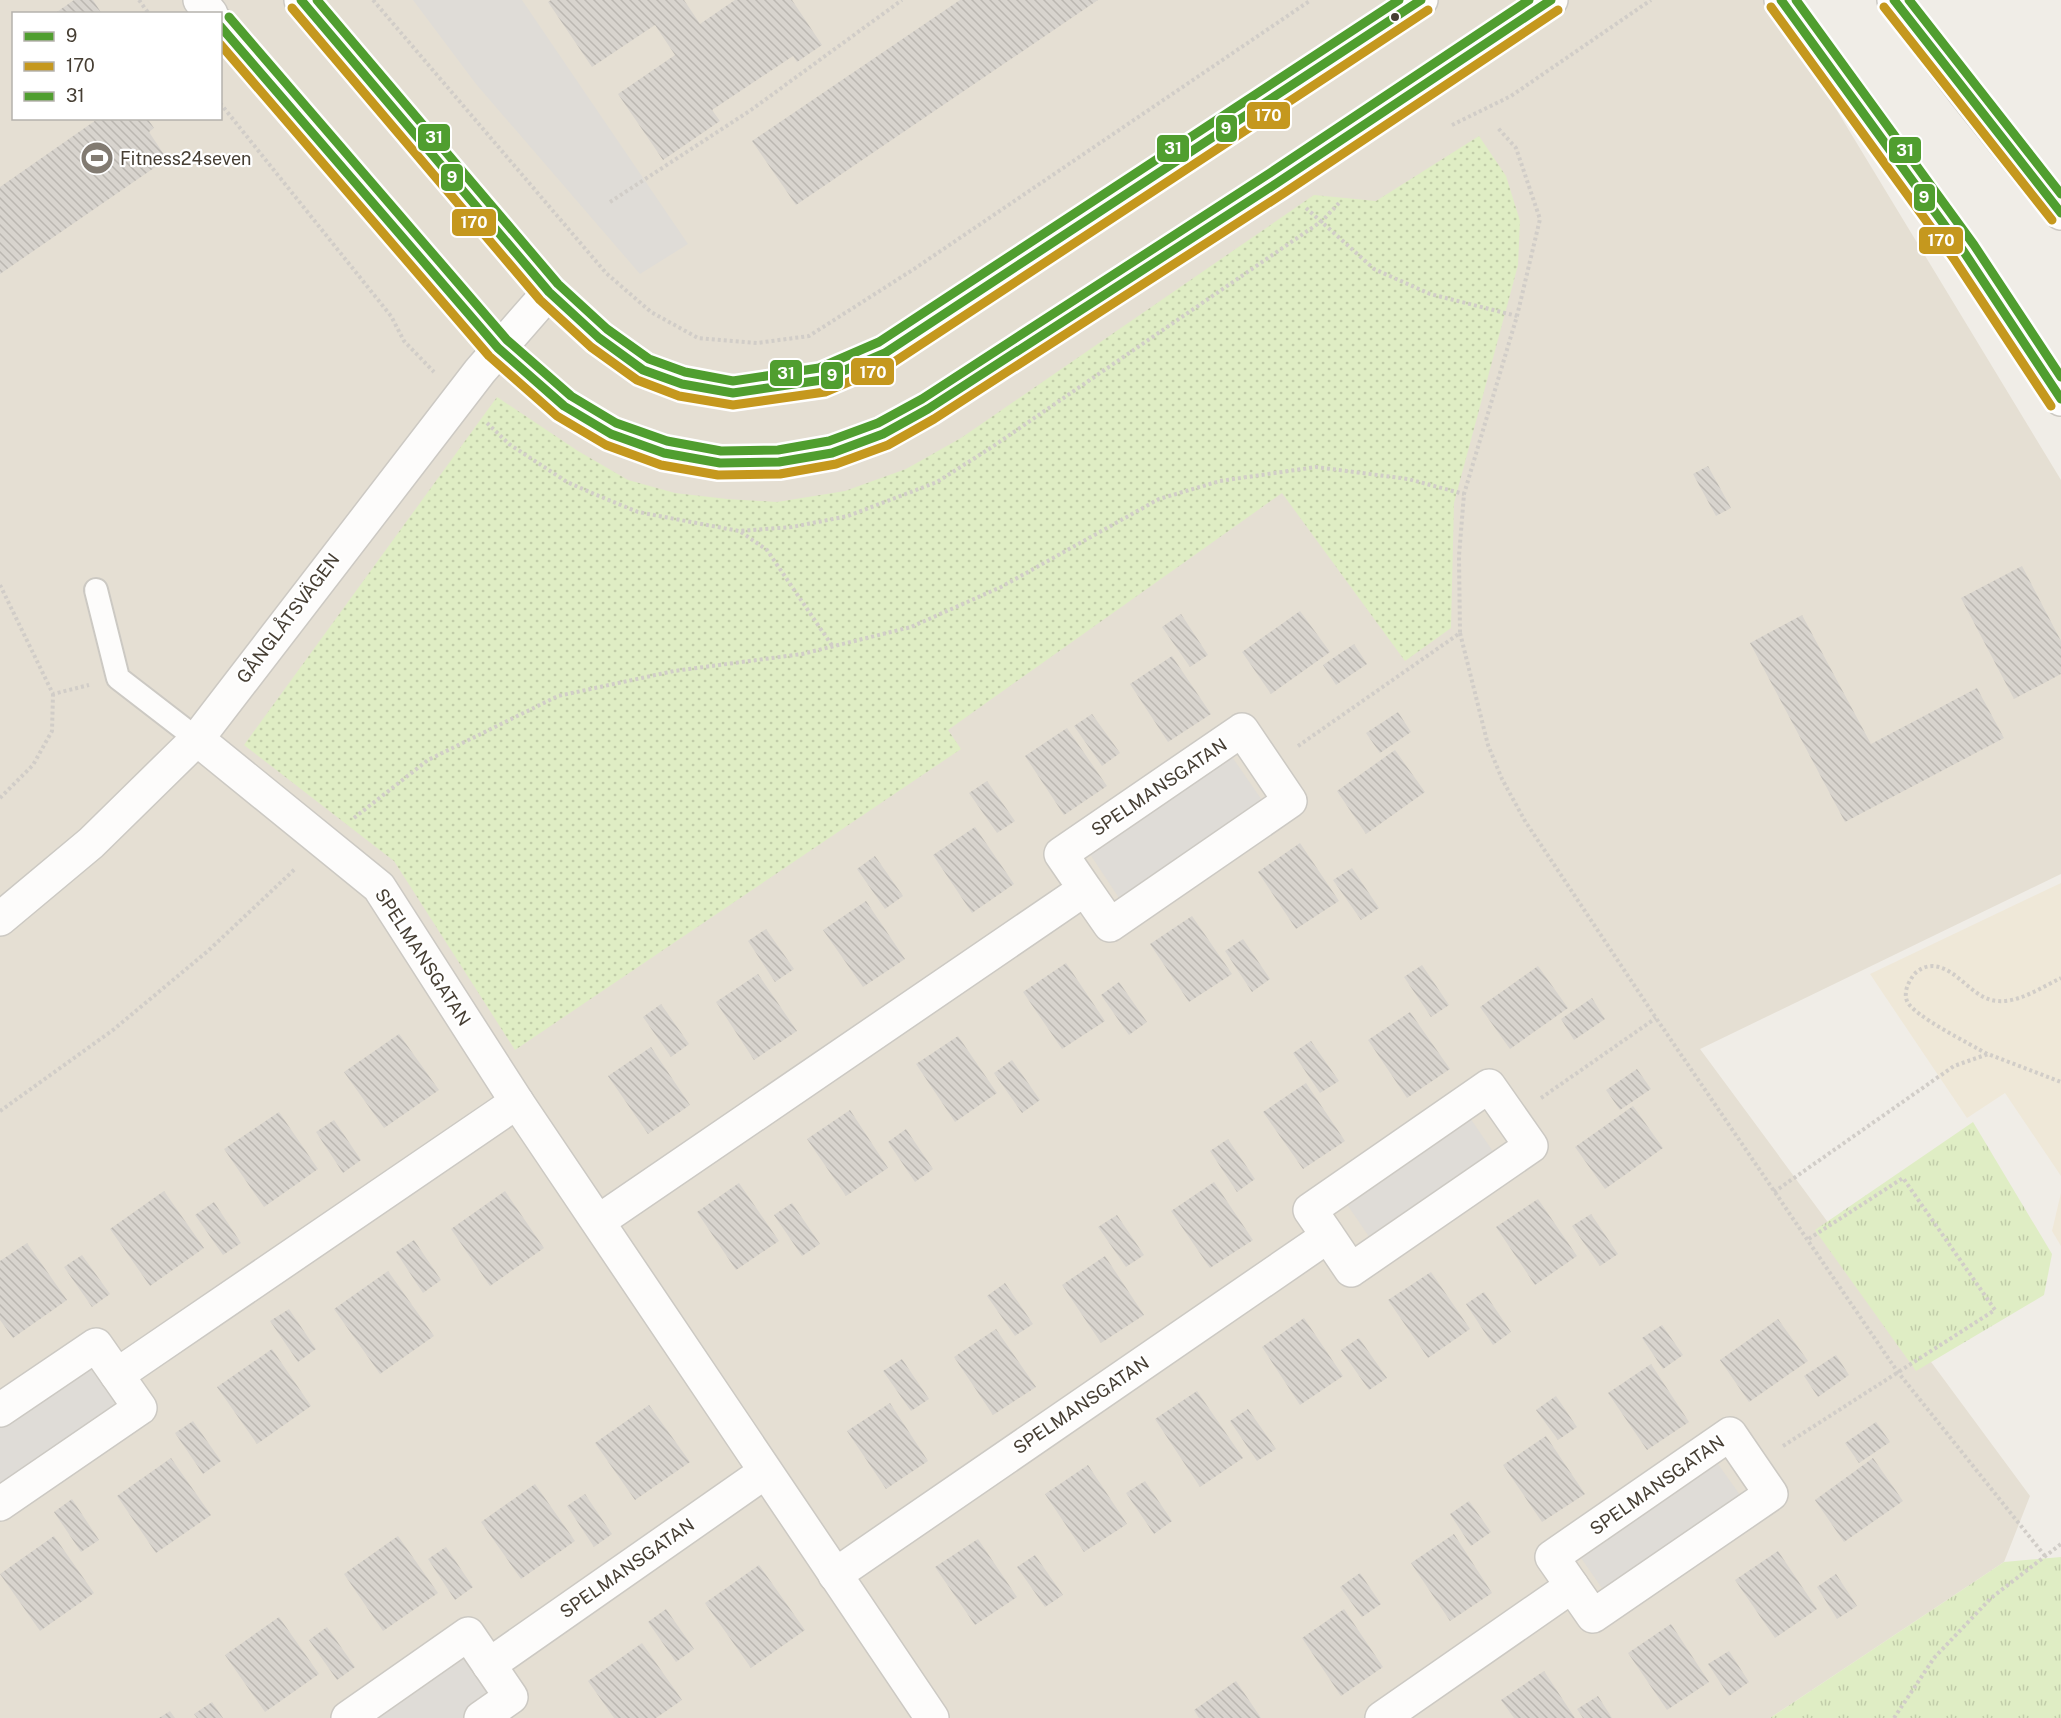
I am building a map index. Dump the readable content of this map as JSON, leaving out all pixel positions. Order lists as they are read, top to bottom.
{
  "streets": {
    "street": ["GÅNGLÅTSVÄGEN", "SPELMANSGATAN"]
  },
  "crossings": [
    ["GÅNGLÅTSVÄGEN", "SPELMANSGATAN"]
  ],
  "places": {
    "sports": ["Fitness24seven"]
  },
  "lines": ["transit line 9", "transit line 31", "transit line 170"],
  "legend": ["9", "170", "31"]
}
